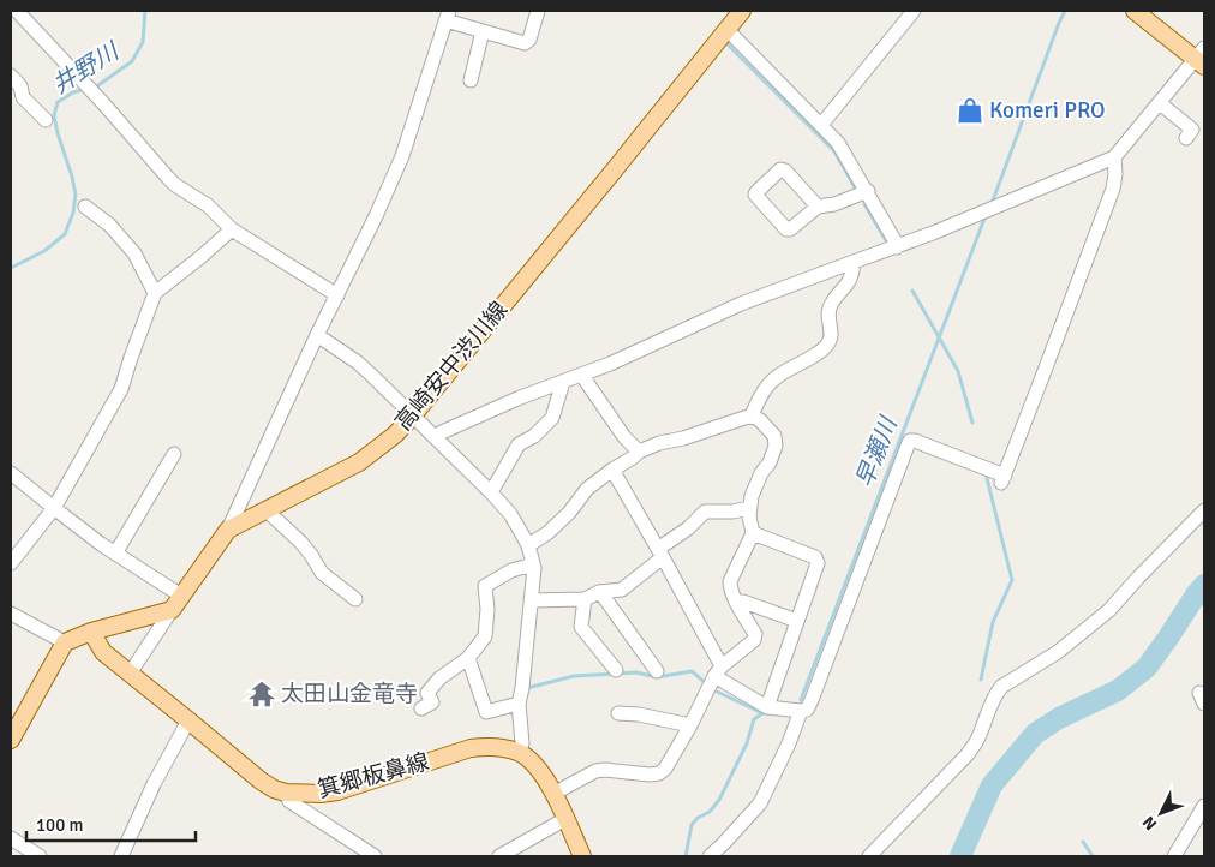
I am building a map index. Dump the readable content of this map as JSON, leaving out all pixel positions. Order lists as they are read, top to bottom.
{
  "streets": {
    "main road": ["高崎安中渋川線", "箕郷板鼻線"]
  },
  "water": ["井野川", "早瀬川"],
  "places": {
    "shop": ["Komeri PRO"],
    "temple": ["太田山金竜寺"]
  },
  "scale_bar": "100 m",
  "north": "bottom left"
}
